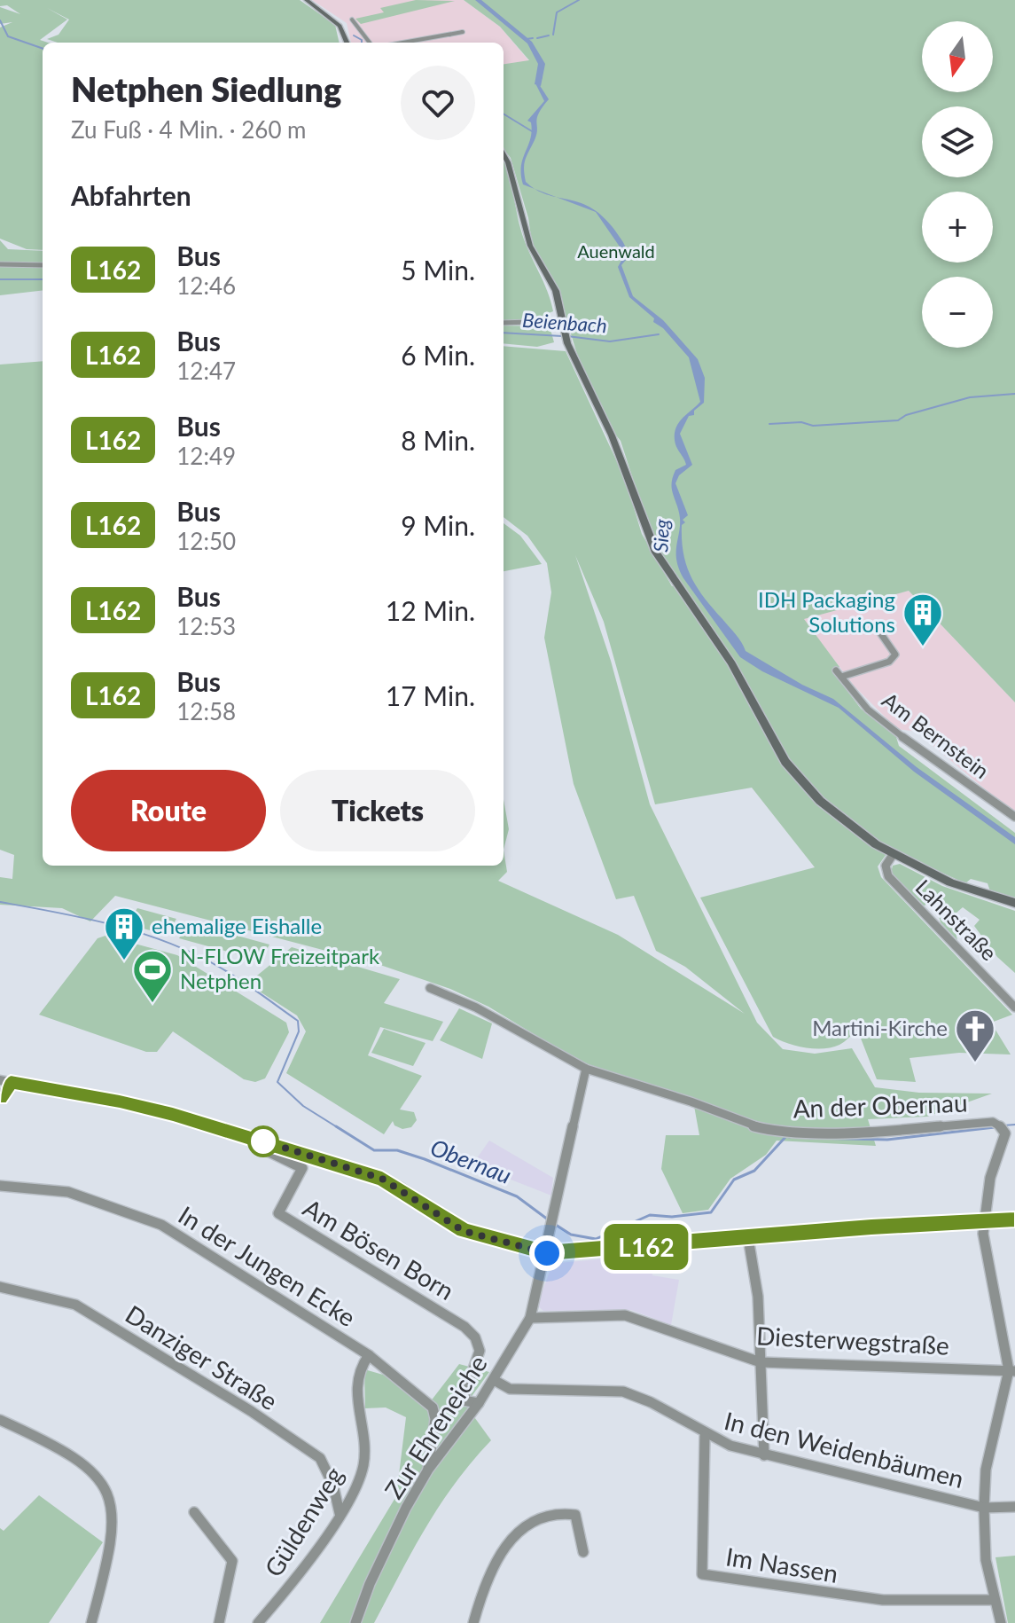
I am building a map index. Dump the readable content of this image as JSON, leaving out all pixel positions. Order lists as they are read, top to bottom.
{
  "streets": {
    "street": [
      "Am Bernstein",
      "Lahnstraße",
      "An der Obernau",
      "Am Bösen Born",
      "In der Jungen Ecke",
      "Diesterwegstraße",
      "Danziger Straße",
      "Zur Ehreneiche",
      "In den Weidenbäumen",
      "Güldenweg",
      "Im Nassen"
    ]
  },
  "crossings": [
    ["Am Bösen Born", "Zur Ehreneiche"],
    ["In der Jungen Ecke", "Zur Ehreneiche"],
    ["In der Jungen Ecke", "Güldenweg"],
    ["Diesterwegstraße", "Zur Ehreneiche"],
    ["Danziger Straße", "Güldenweg"],
    ["Zur Ehreneiche", "In den Weidenbäumen"],
    ["In den Weidenbäumen", "Im Nassen"]
  ],
  "water": ["Beienbach", "Sieg", "Obernau"],
  "parks": ["Auenwald"],
  "places": {
    "building": ["IDH Packaging Solutions", "ehemalige Eishalle"],
    "sports": ["N-FLOW Freizeitpark Netphen"],
    "church": ["Martini-Kirche"]
  },
  "lines": ["bus line L162"],
  "north": "bottom",
  "page": {
    "on_map": "L162",
    "map_buttons": ["+", "−"],
    "heading": [
      ["Netphen Siedlung", "Zu Fuß · 4 Min. · 260 m"],
      "Abfahrten"
    ],
    "list": [
      {
        "mark": "L162",
        "name": "Bus",
        "note": "12:46",
        "value": "5 Min."
      },
      {
        "mark": "L162",
        "name": "Bus",
        "note": "12:47",
        "value": "6 Min."
      },
      {
        "mark": "L162",
        "name": "Bus",
        "note": "12:49",
        "value": "8 Min."
      },
      {
        "mark": "L162",
        "name": "Bus",
        "note": "12:50",
        "value": "9 Min."
      },
      {
        "mark": "L162",
        "name": "Bus",
        "note": "12:53",
        "value": "12 Min."
      },
      {
        "mark": "L162",
        "name": "Bus",
        "note": "12:58",
        "value": "17 Min."
      }
    ],
    "buttons": ["Route", "Tickets"]
  }
}
